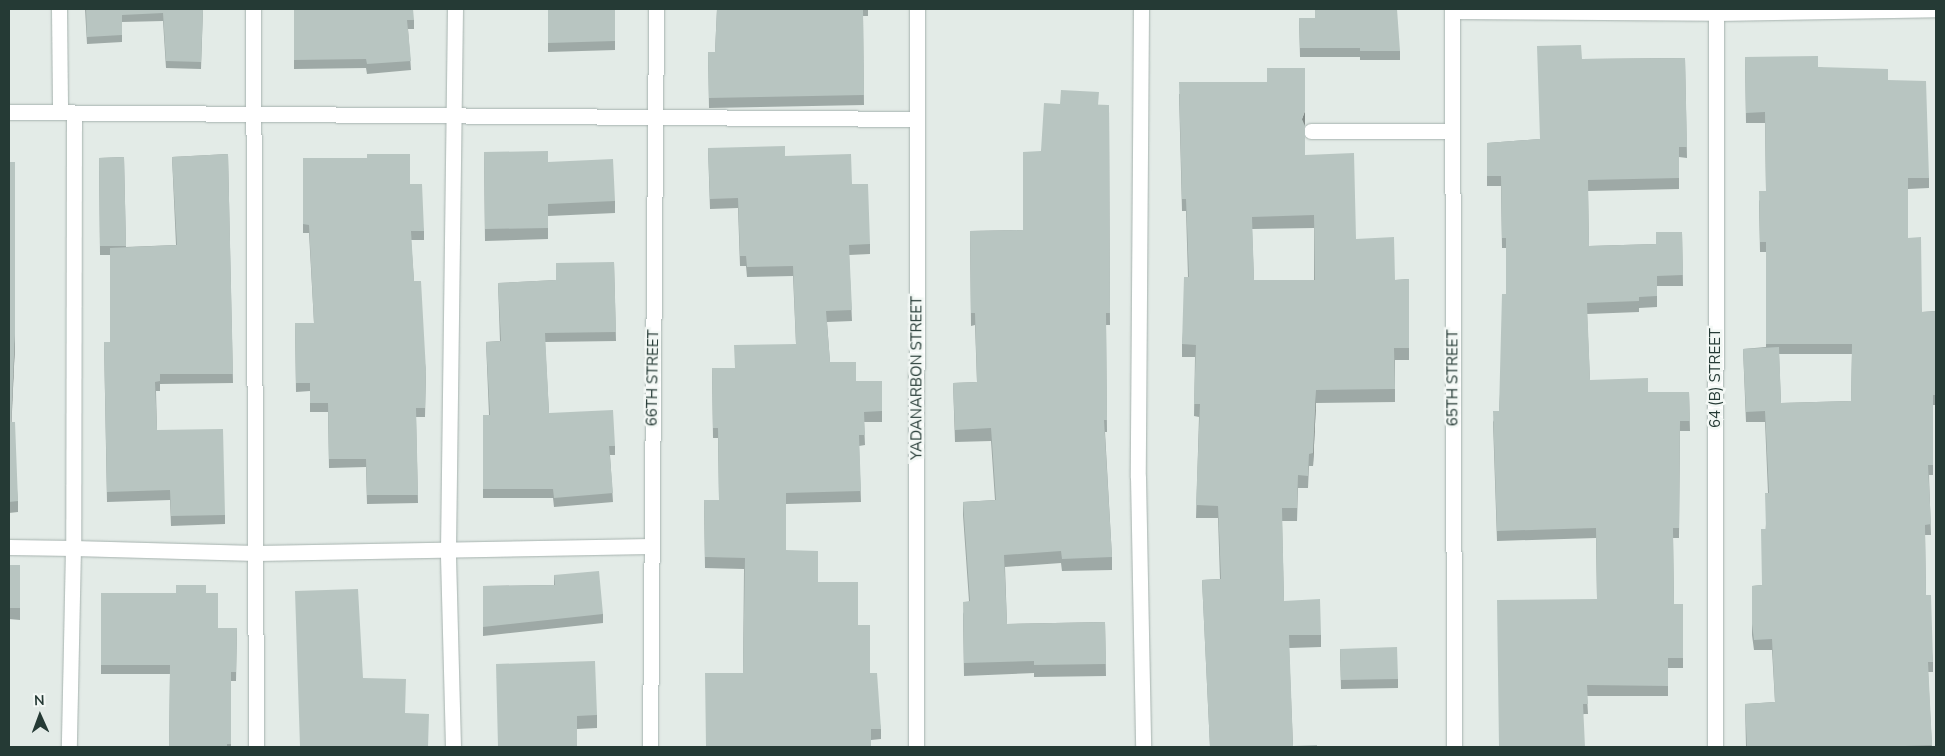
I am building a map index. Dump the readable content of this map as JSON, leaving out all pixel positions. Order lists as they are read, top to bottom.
{
  "streets": {
    "street": [
      "66TH STREET",
      "YADANARBON STREET",
      "65TH STREET",
      "64 (B) STREET"
    ]
  },
  "north": "top"
}
